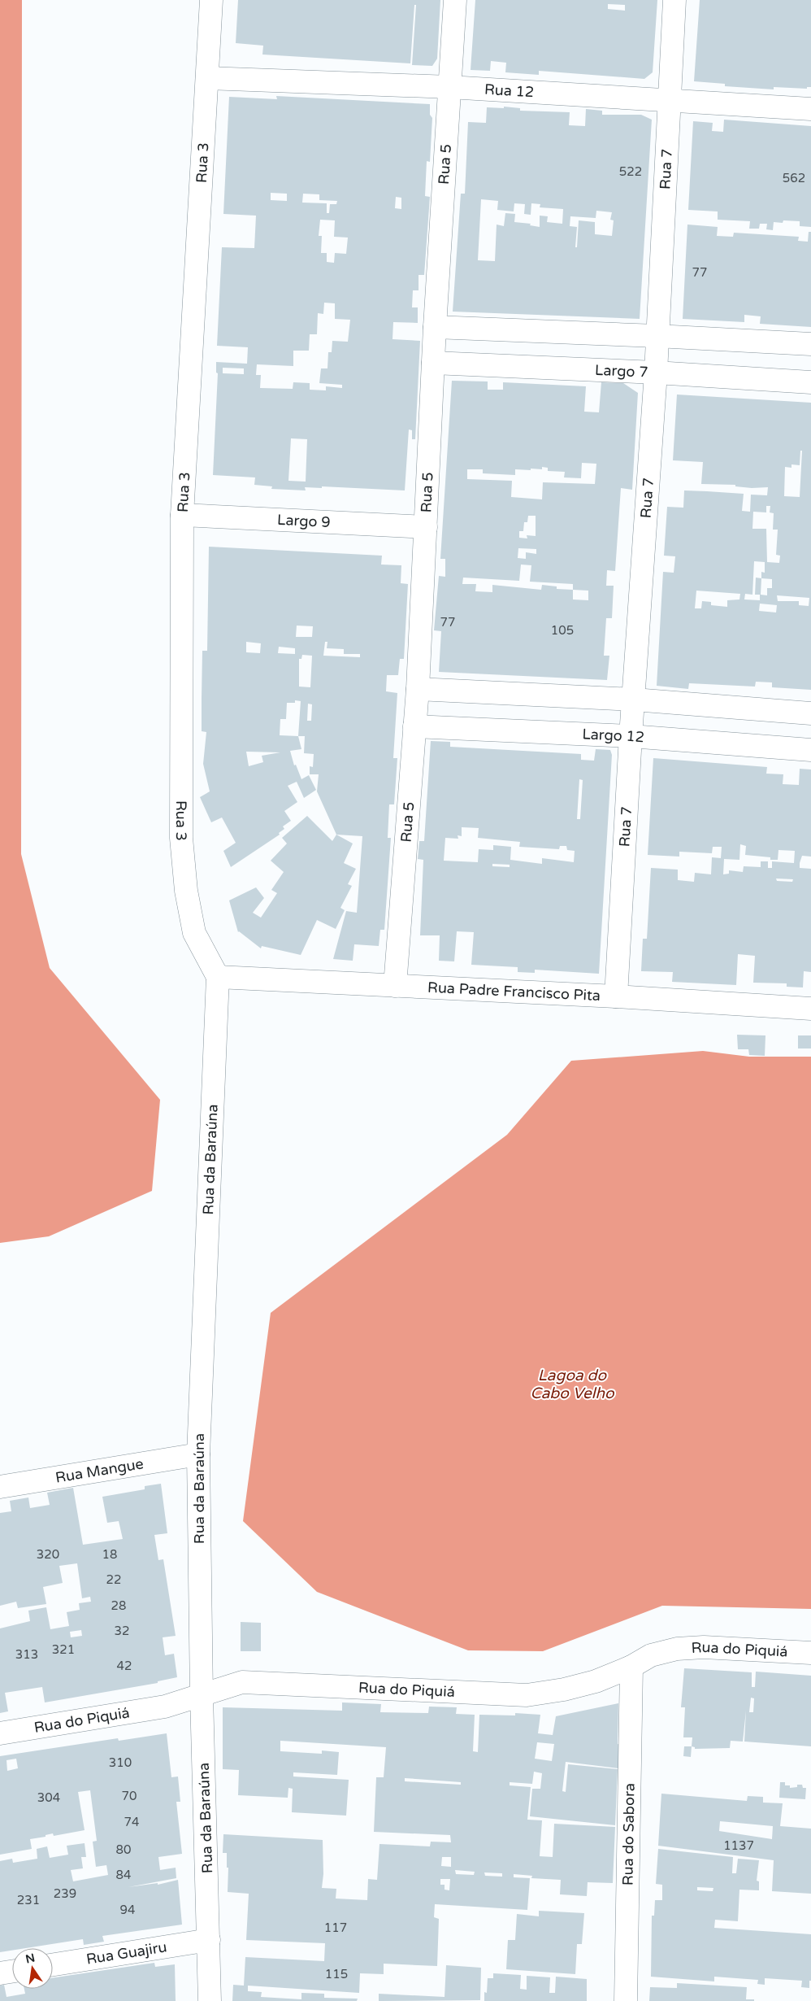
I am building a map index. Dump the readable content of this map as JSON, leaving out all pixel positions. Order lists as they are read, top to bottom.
{
  "streets": {
    "street": [
      "Rua 12",
      "Rua 3",
      "Rua 5",
      "Rua 7",
      "Largo 7",
      "Largo 9",
      "Largo 12",
      "Rua Padre Francisco Pita",
      "Rua da Baraúna",
      "Rua Mangue",
      "Rua do Piquiá",
      "Rua do Sabora",
      "Rua Guajiru"
    ]
  },
  "crossings": [
    ["Rua 12", "Rua 3"],
    ["Rua 12", "Rua 5"],
    ["Rua 12", "Rua 7"],
    ["Rua 3", "Largo 9"],
    ["Rua 3", "Rua Padre Francisco Pita"],
    ["Rua 3", "Rua da Baraúna"],
    ["Rua 5", "Largo 7"],
    ["Rua 5", "Largo 9"],
    ["Rua 5", "Largo 12"],
    ["Rua 5", "Rua Padre Francisco Pita"],
    ["Rua 7", "Largo 7"],
    ["Rua 7", "Largo 12"],
    ["Rua 7", "Rua Padre Francisco Pita"],
    ["Rua Padre Francisco Pita", "Rua da Baraúna"],
    ["Rua da Baraúna", "Rua Mangue"],
    ["Rua da Baraúna", "Rua do Piquiá"],
    ["Rua da Baraúna", "Rua Guajiru"],
    ["Rua do Piquiá", "Rua do Sabora"]
  ],
  "water": ["Lagoa do Cabo Velho"],
  "house_numbers": [
    "522",
    "562",
    "77",
    "77",
    "105",
    "320",
    "18",
    "22",
    "28",
    "32",
    "321",
    "313",
    "42",
    "310",
    "70",
    "304",
    "74",
    "1137",
    "80",
    "84",
    "239",
    "231",
    "94",
    "117",
    "115"
  ],
  "north": "top"
}
